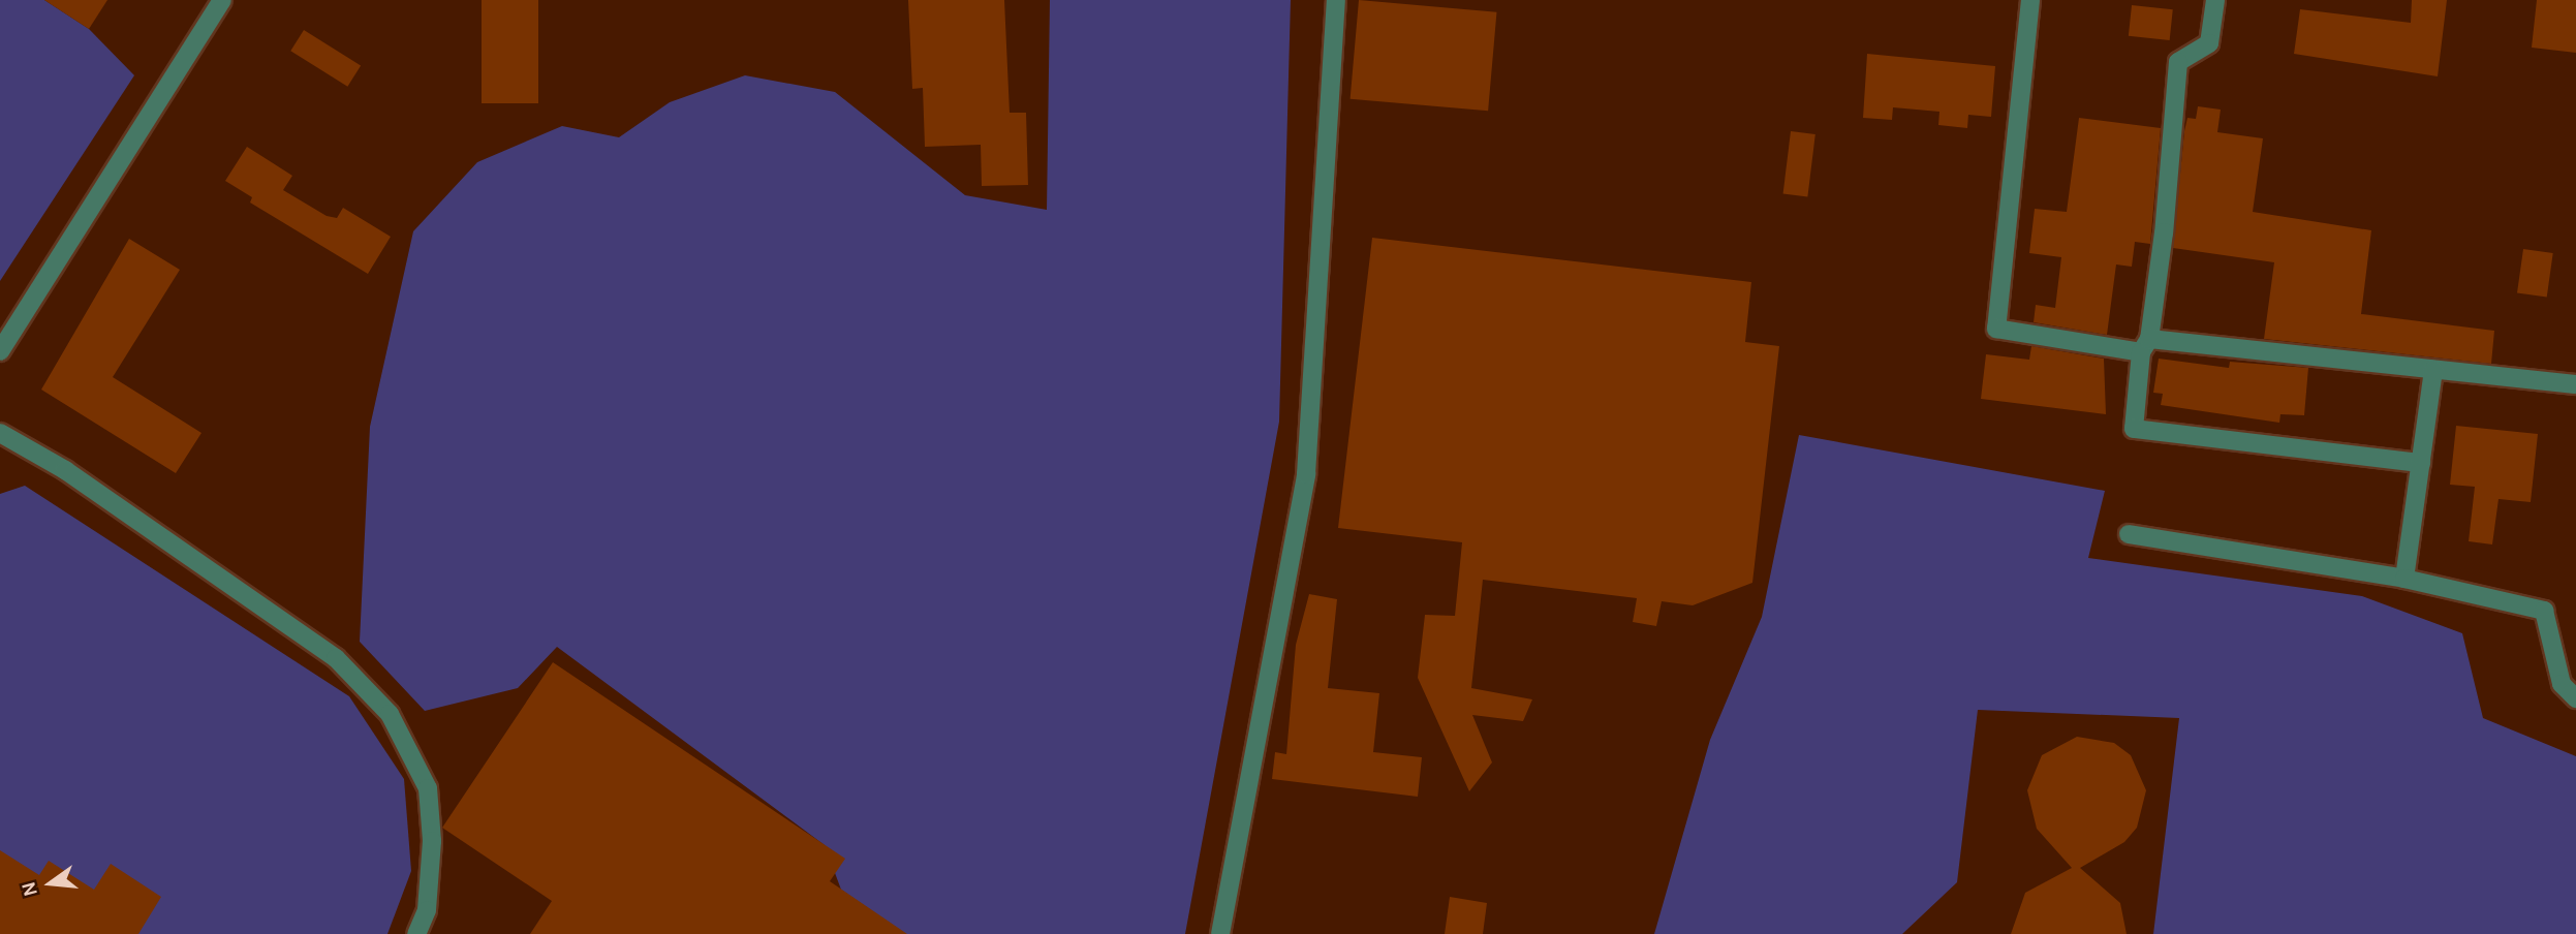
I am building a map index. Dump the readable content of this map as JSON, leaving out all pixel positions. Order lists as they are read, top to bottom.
{
  "north": "left"
}
